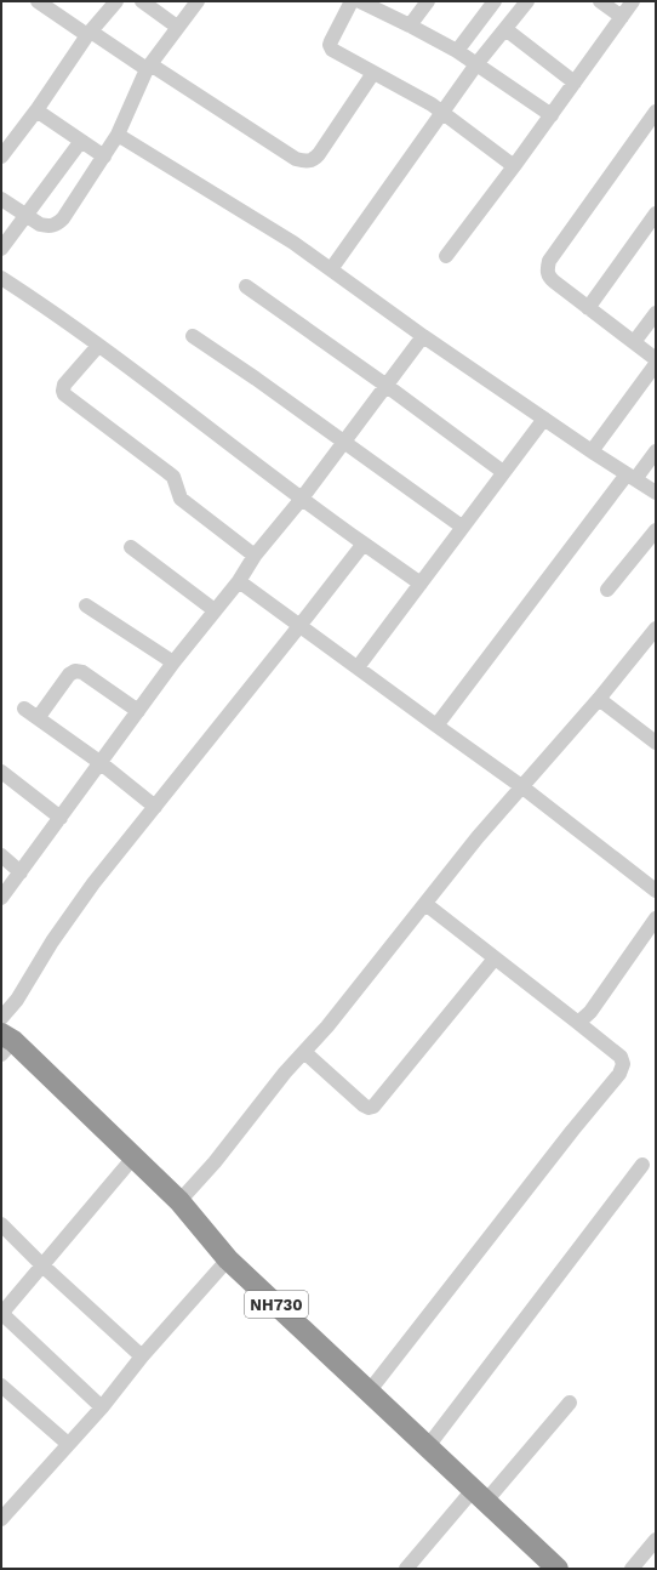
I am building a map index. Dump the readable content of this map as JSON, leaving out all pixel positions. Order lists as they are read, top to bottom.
{
  "streets": {
    "highway": ["NH730"]
  }
}
